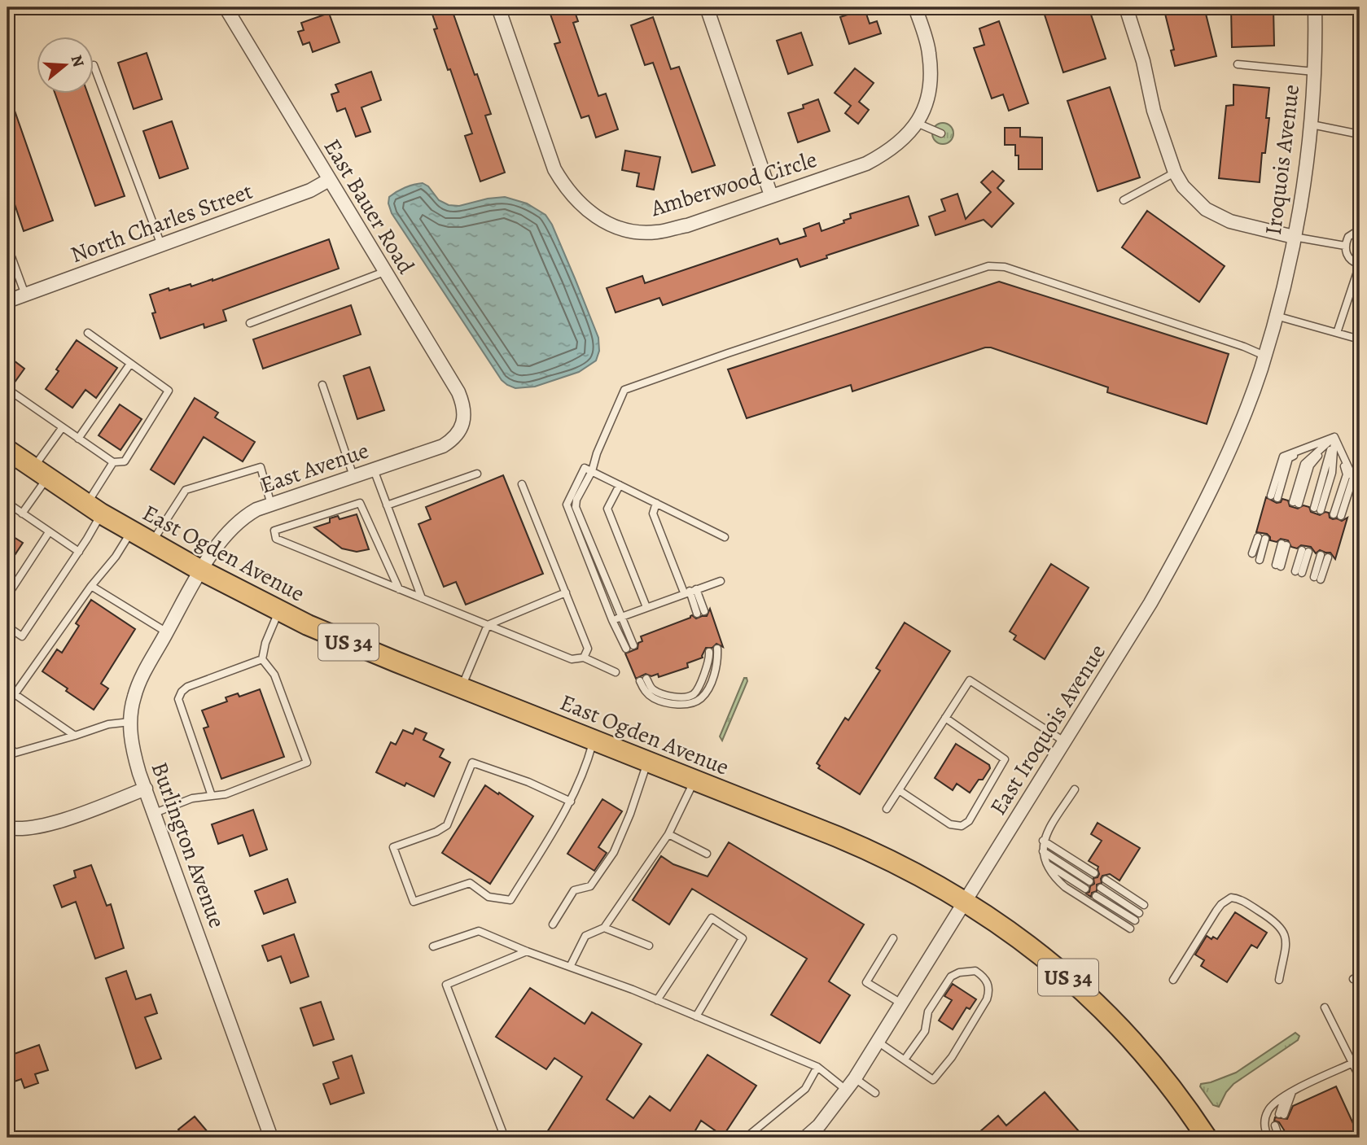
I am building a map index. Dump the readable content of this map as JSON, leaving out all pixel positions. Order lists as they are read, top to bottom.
{
  "streets": {
    "main road": ["East Ogden Avenue", "US 34"],
    "street": [
      "Iroquois Avenue",
      "Amberwood Circle",
      "East Bauer Road",
      "North Charles Street",
      "East Avenue",
      "East Iroquois Avenue",
      "Burlington Avenue"
    ]
  },
  "crossings": [
    ["Iroquois Avenue", "East Iroquois Avenue"],
    ["East Bauer Road", "North Charles Street"],
    ["East Bauer Road", "East Avenue"],
    ["East Avenue", "East Ogden Avenue"],
    ["East Avenue", "Burlington Avenue"],
    ["East Ogden Avenue", "East Iroquois Avenue"],
    ["East Ogden Avenue", "Burlington Avenue"]
  ],
  "north": "right"
}
